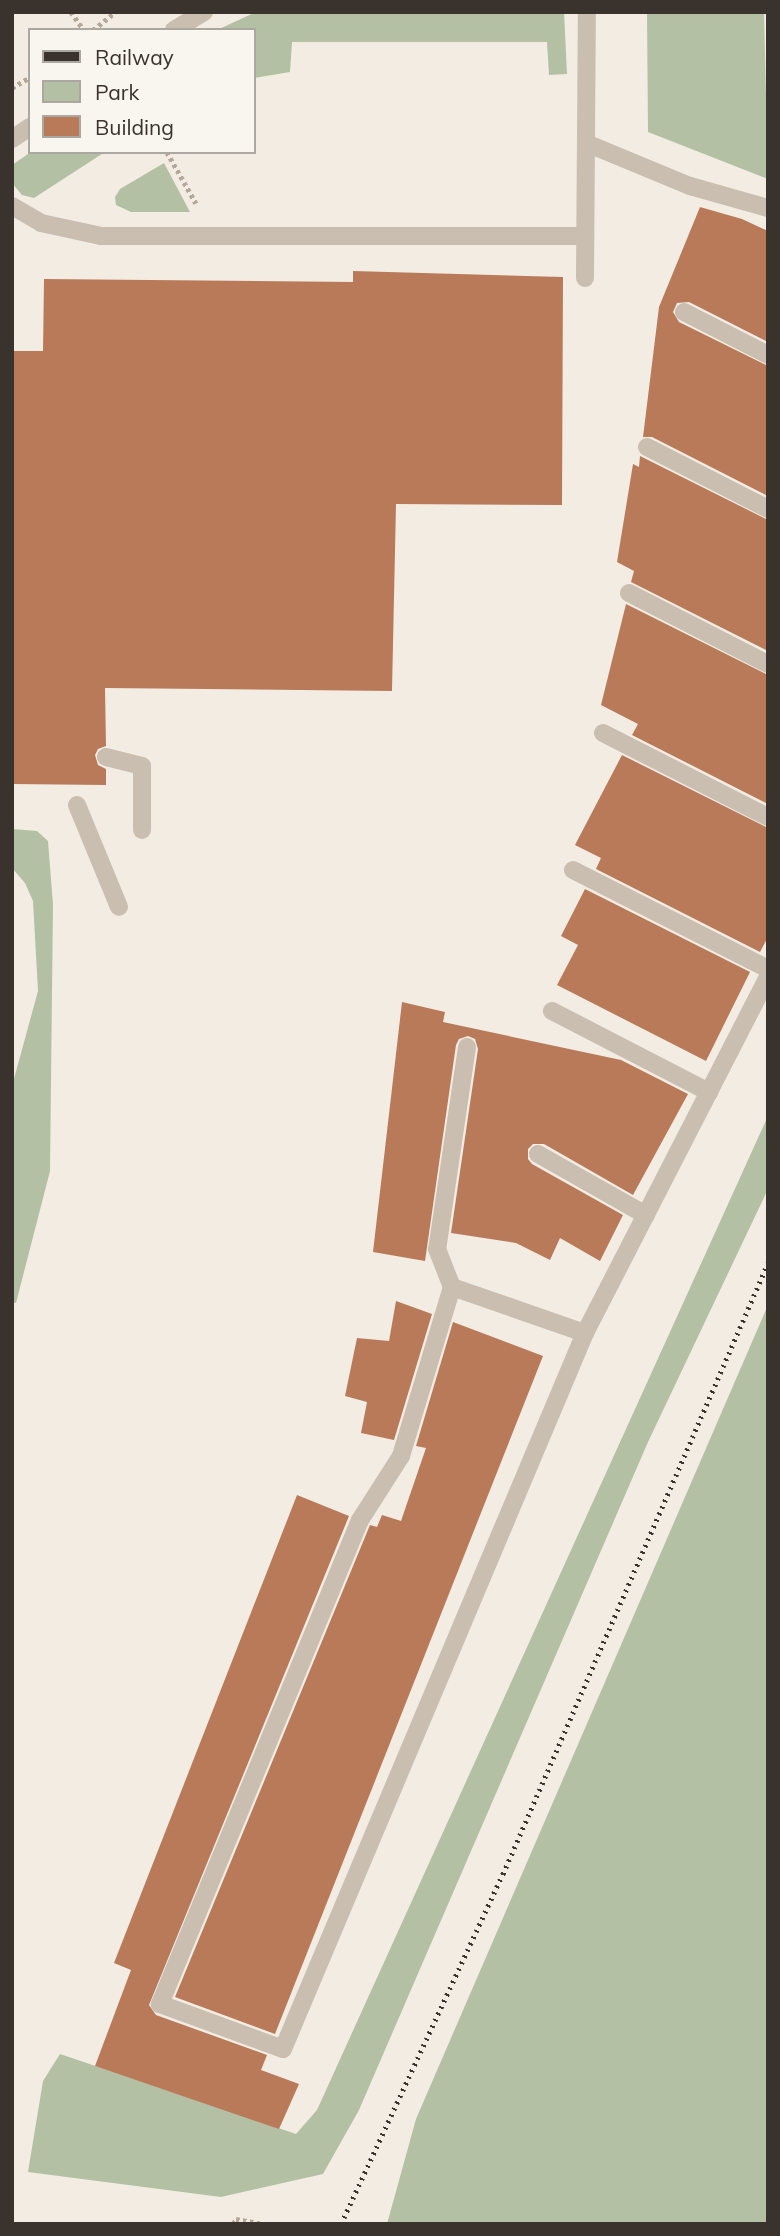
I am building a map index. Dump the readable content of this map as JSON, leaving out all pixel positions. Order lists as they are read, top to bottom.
{
  "legend": ["Railway", "Park", "Building"]
}
